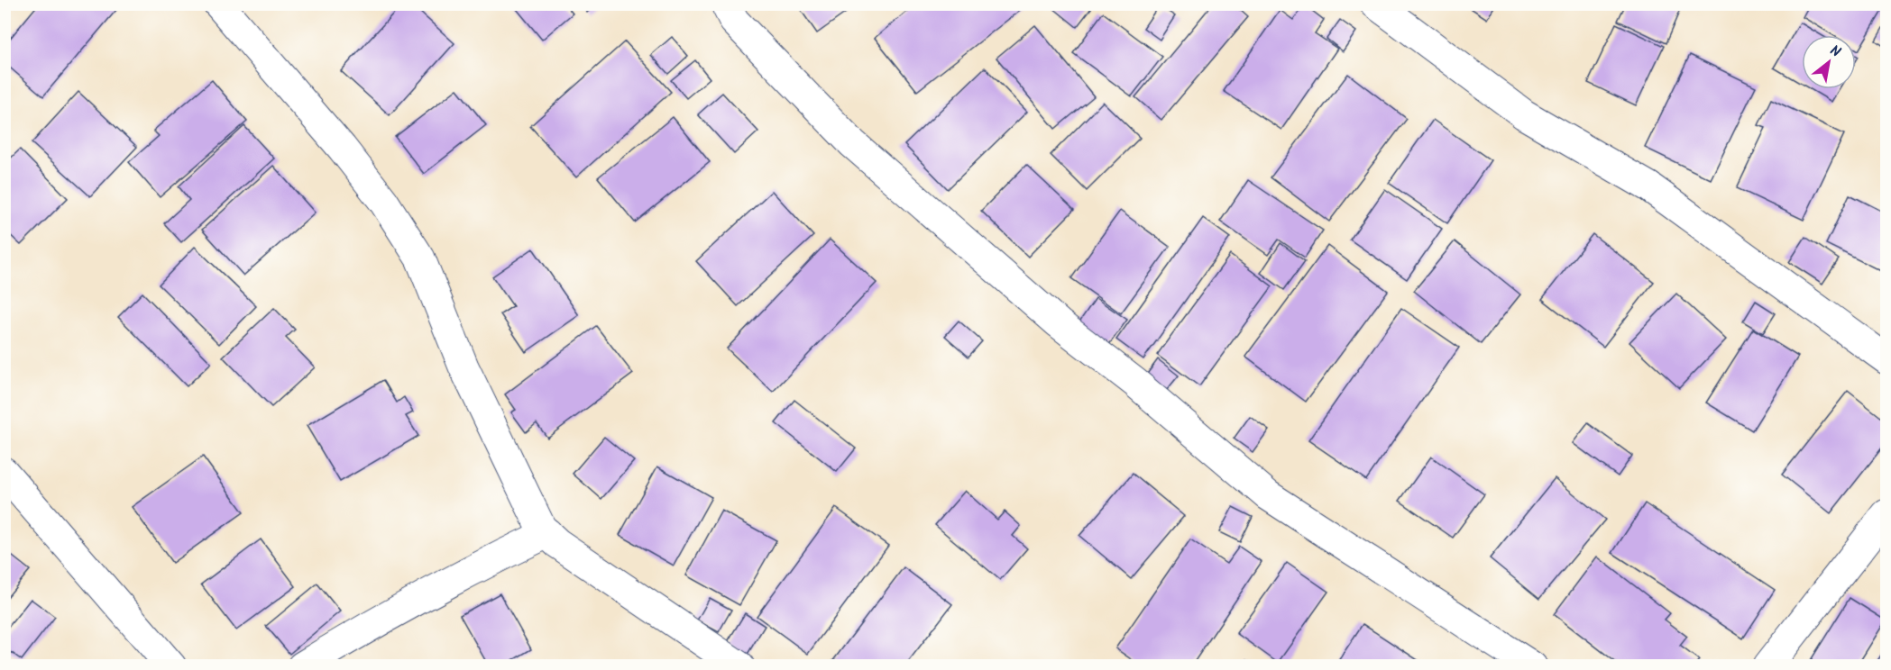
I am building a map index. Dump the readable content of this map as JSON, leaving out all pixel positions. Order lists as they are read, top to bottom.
{
  "north": "top right"
}
